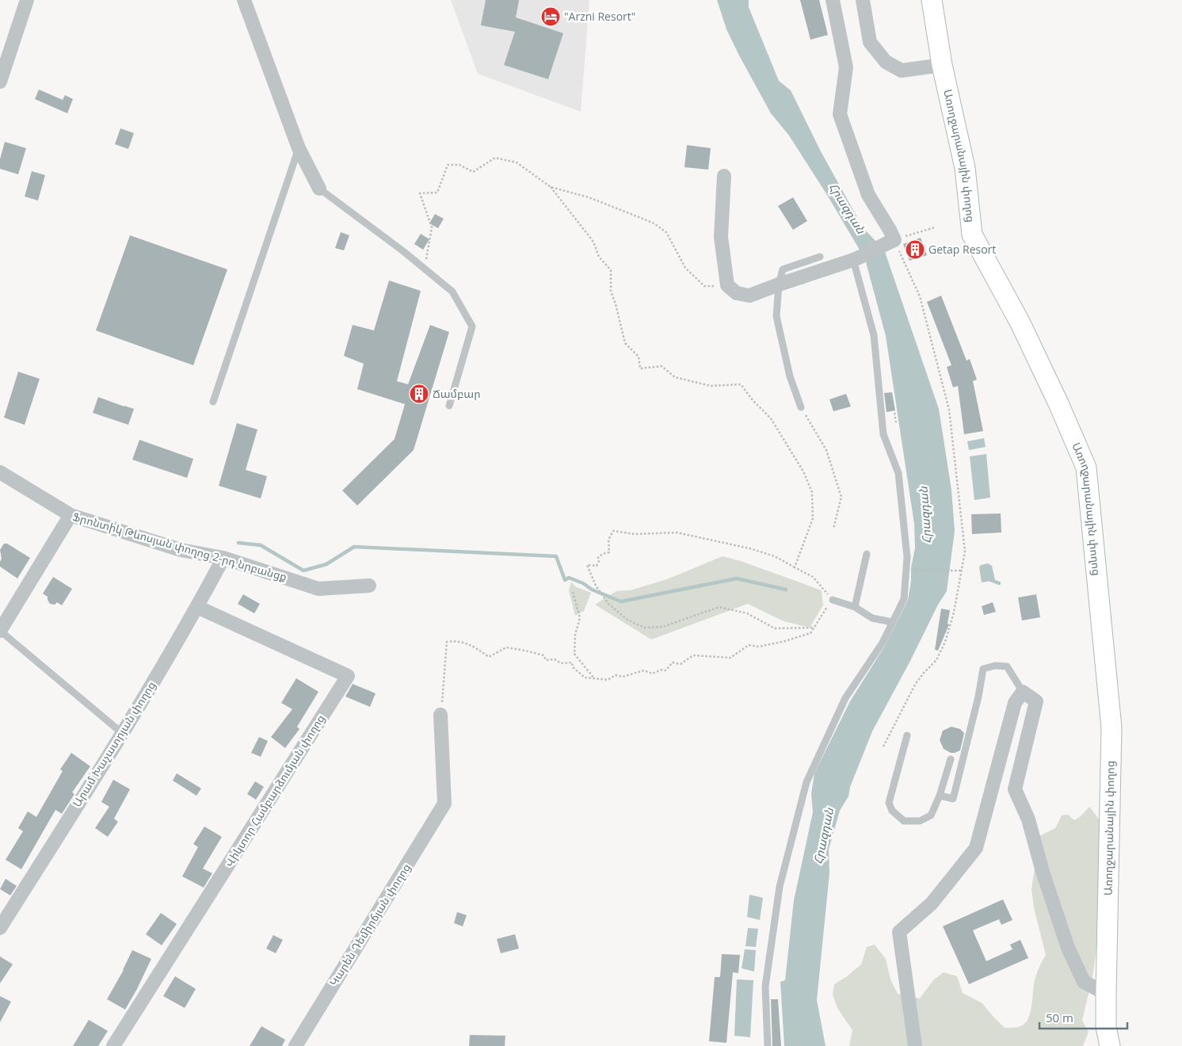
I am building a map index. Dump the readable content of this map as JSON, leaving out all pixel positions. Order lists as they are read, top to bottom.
{
  "streets": {
    "main road": ["Առողջարանային փողոց"],
    "street": [
      "Ֆրոնտիկ Թևոսյան փողոց 2-րդ նրբանցք",
      "Արամ Խաչատրյան փողոց",
      "Վիկտոր Համբարձումյան փողոց",
      "Կարեն Դեմիրճյան փողոց"
    ]
  },
  "crossings": [
    ["Ֆրոնտիկ Թևոսյան փողոց 2-րդ նրբանցք", "Արամ Խաչատրյան փողոց"],
    ["Արամ Խաչատրյան փողոց", "Վիկտոր Համբարձումյան փողոց"]
  ],
  "water": ["Հրազդան"],
  "places": {
    "hotel": ["\"Arzni Resort\""],
    "building": ["Getap Resort", "Ճամբար"]
  },
  "scale_bar": "50 m"
}
